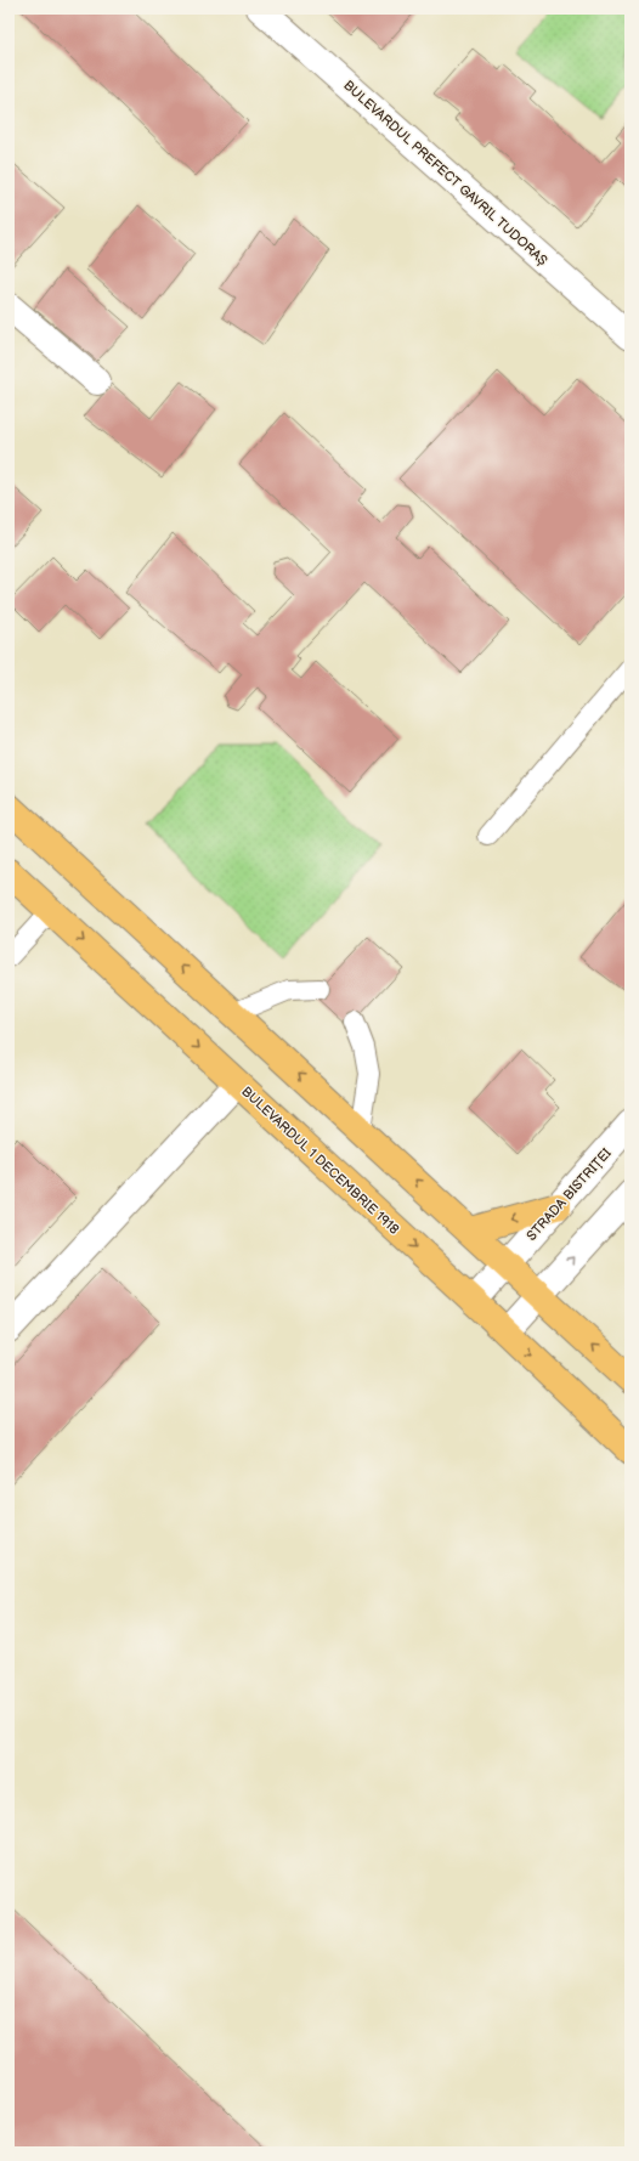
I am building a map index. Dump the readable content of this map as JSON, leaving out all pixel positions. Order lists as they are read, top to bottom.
{
  "streets": {
    "main road": ["BULEVARDUL 1 DECEMBRIE 1918"],
    "street": ["BULEVARDUL PREFECT GAVRIL TUDORAȘ", "STRADA BISTRIȚEI"]
  },
  "crossings": [
    ["BULEVARDUL 1 DECEMBRIE 1918", "STRADA BISTRIȚEI"]
  ]
}
